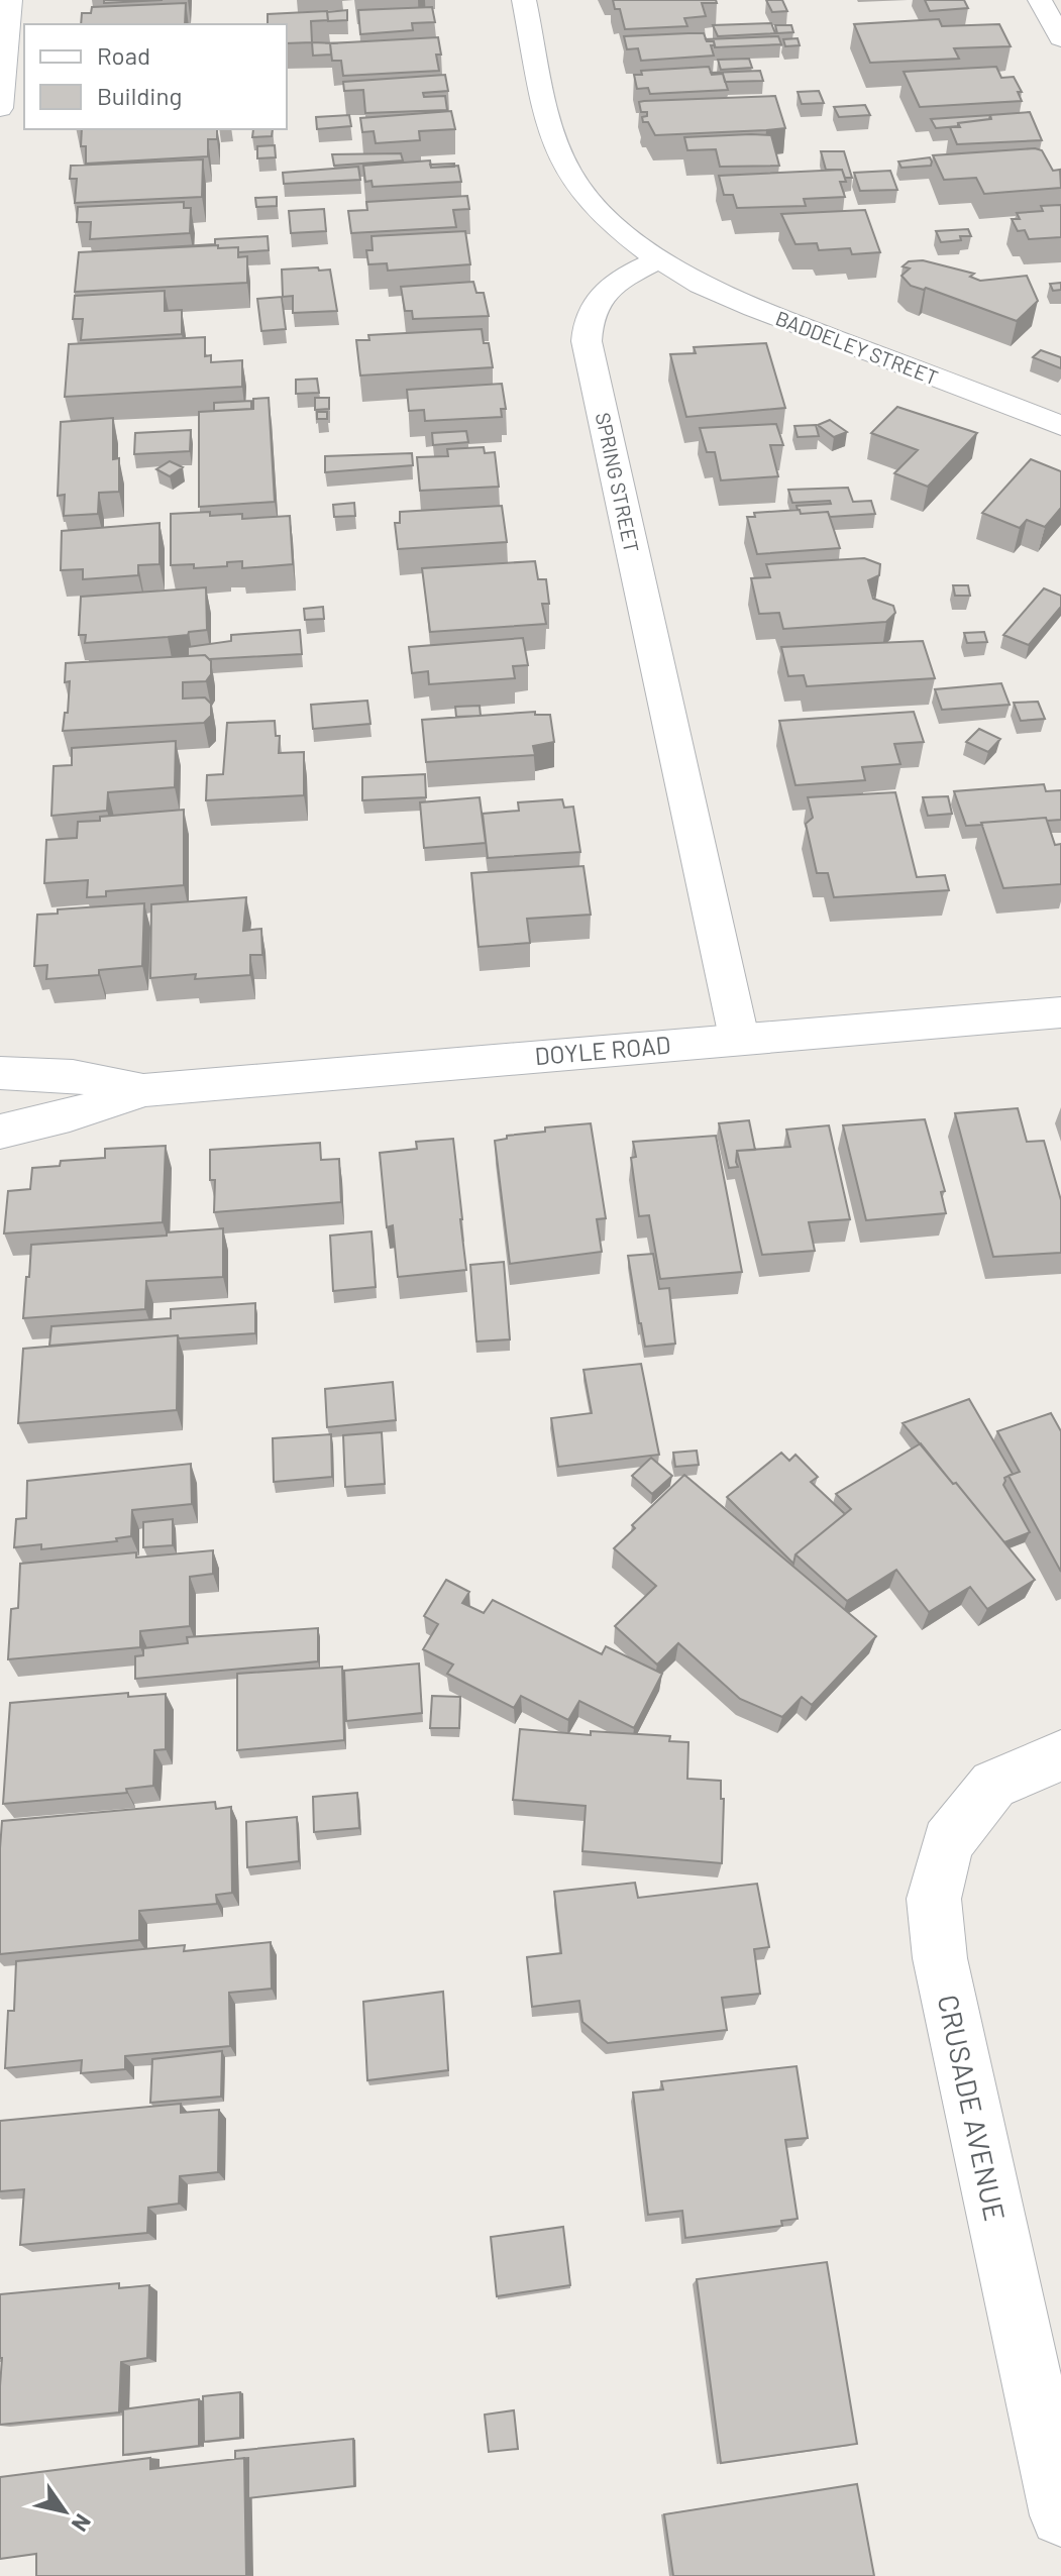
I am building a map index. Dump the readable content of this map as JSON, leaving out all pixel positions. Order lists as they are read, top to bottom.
{
  "streets": {
    "street": [
      "BADDELEY STREET",
      "SPRING STREET",
      "DOYLE ROAD",
      "CRUSADE AVENUE"
    ]
  },
  "crossings": [
    ["BADDELEY STREET", "SPRING STREET"],
    ["SPRING STREET", "DOYLE ROAD"]
  ],
  "legend": ["Road", "Building"],
  "north": "bottom right"
}
